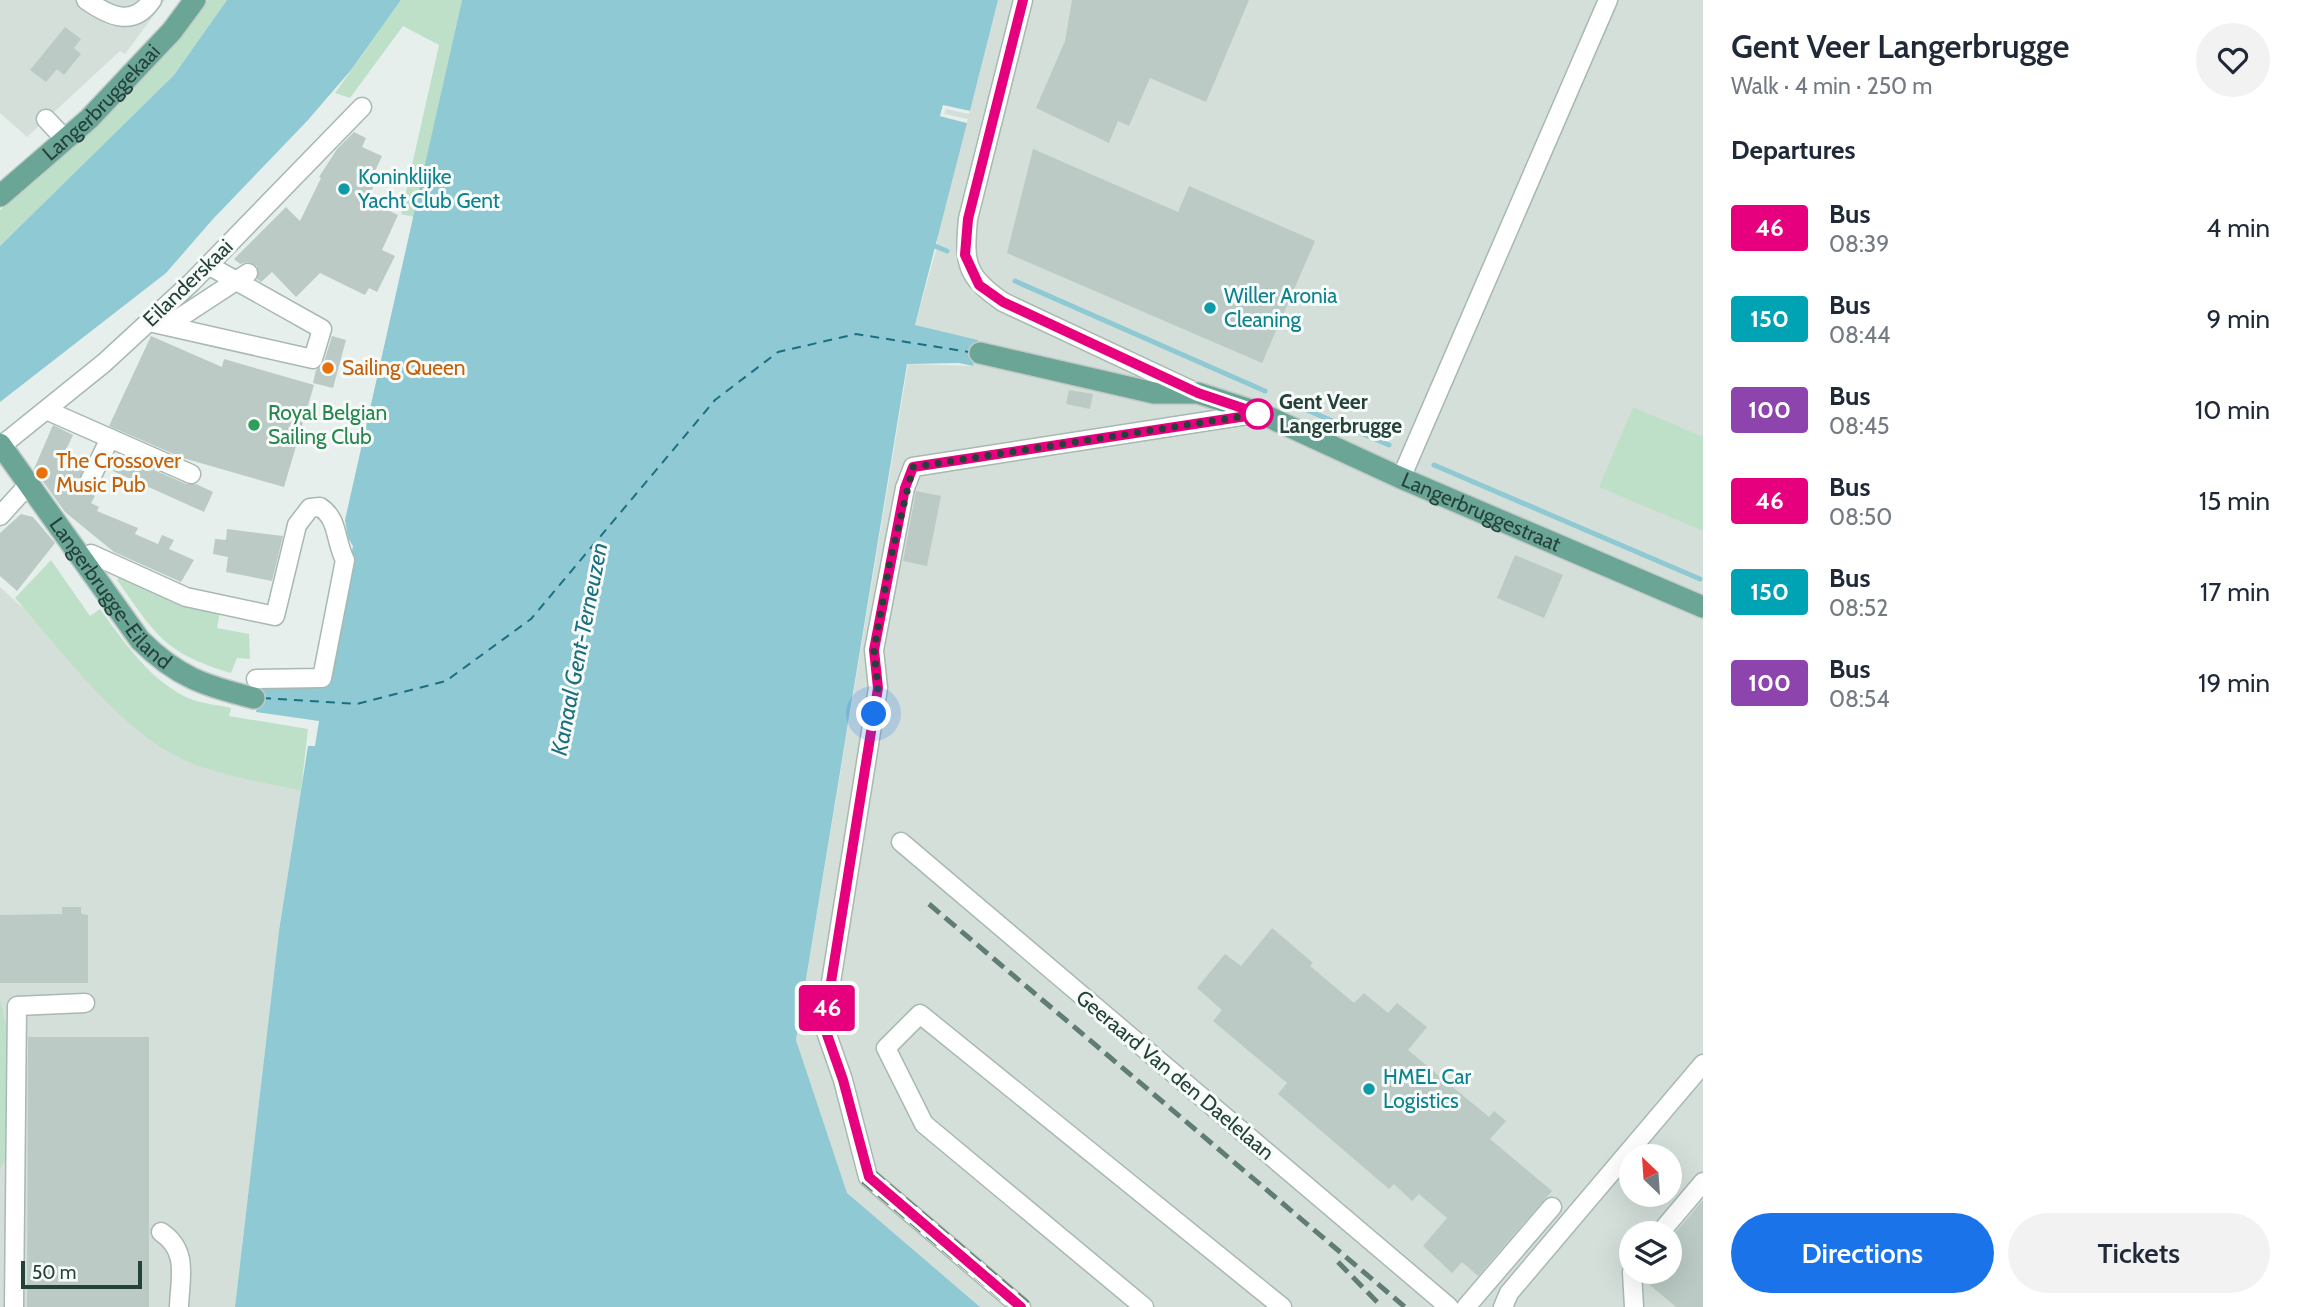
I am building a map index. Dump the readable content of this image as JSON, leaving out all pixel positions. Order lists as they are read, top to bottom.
{
  "streets": {
    "main road": ["Langerbruggekaai", "Langerbruggestraat", "Langerbrugge-Eiland"],
    "street": ["Eilanderskaai", "Geeraard Van den Daelelaan"]
  },
  "crossings": [
    ["Eilanderskaai", "Langerbrugge-Eiland"]
  ],
  "water": ["Kanaal Gent-Terneuzen"],
  "places": [
    "Koninklijke Yacht Club Gent",
    "Willer Aronia Cleaning",
    "Sailing Queen",
    "Gent Veer Langerbrugge",
    "Royal Belgian Sailing Club",
    "The Crossover Music Pub",
    "HMEL Car Logistics"
  ],
  "lines": ["bus line 46"],
  "scale_bar": "50 m",
  "north": "top left",
  "page": {
    "on_map": "46",
    "heading": [
      ["Gent Veer Langerbrugge", "Walk · 4 min · 250 m"],
      "Departures"
    ],
    "list": [
      {
        "mark": "46",
        "name": "Bus",
        "note": "08:39",
        "value": "4 min"
      },
      {
        "mark": "150",
        "name": "Bus",
        "note": "08:44",
        "value": "9 min"
      },
      {
        "mark": "100",
        "name": "Bus",
        "note": "08:45",
        "value": "10 min"
      },
      {
        "mark": "46",
        "name": "Bus",
        "note": "08:50",
        "value": "15 min"
      },
      {
        "mark": "150",
        "name": "Bus",
        "note": "08:52",
        "value": "17 min"
      },
      {
        "mark": "100",
        "name": "Bus",
        "note": "08:54",
        "value": "19 min"
      }
    ],
    "buttons": ["Directions", "Tickets"],
    "scale": "50 m"
  }
}
